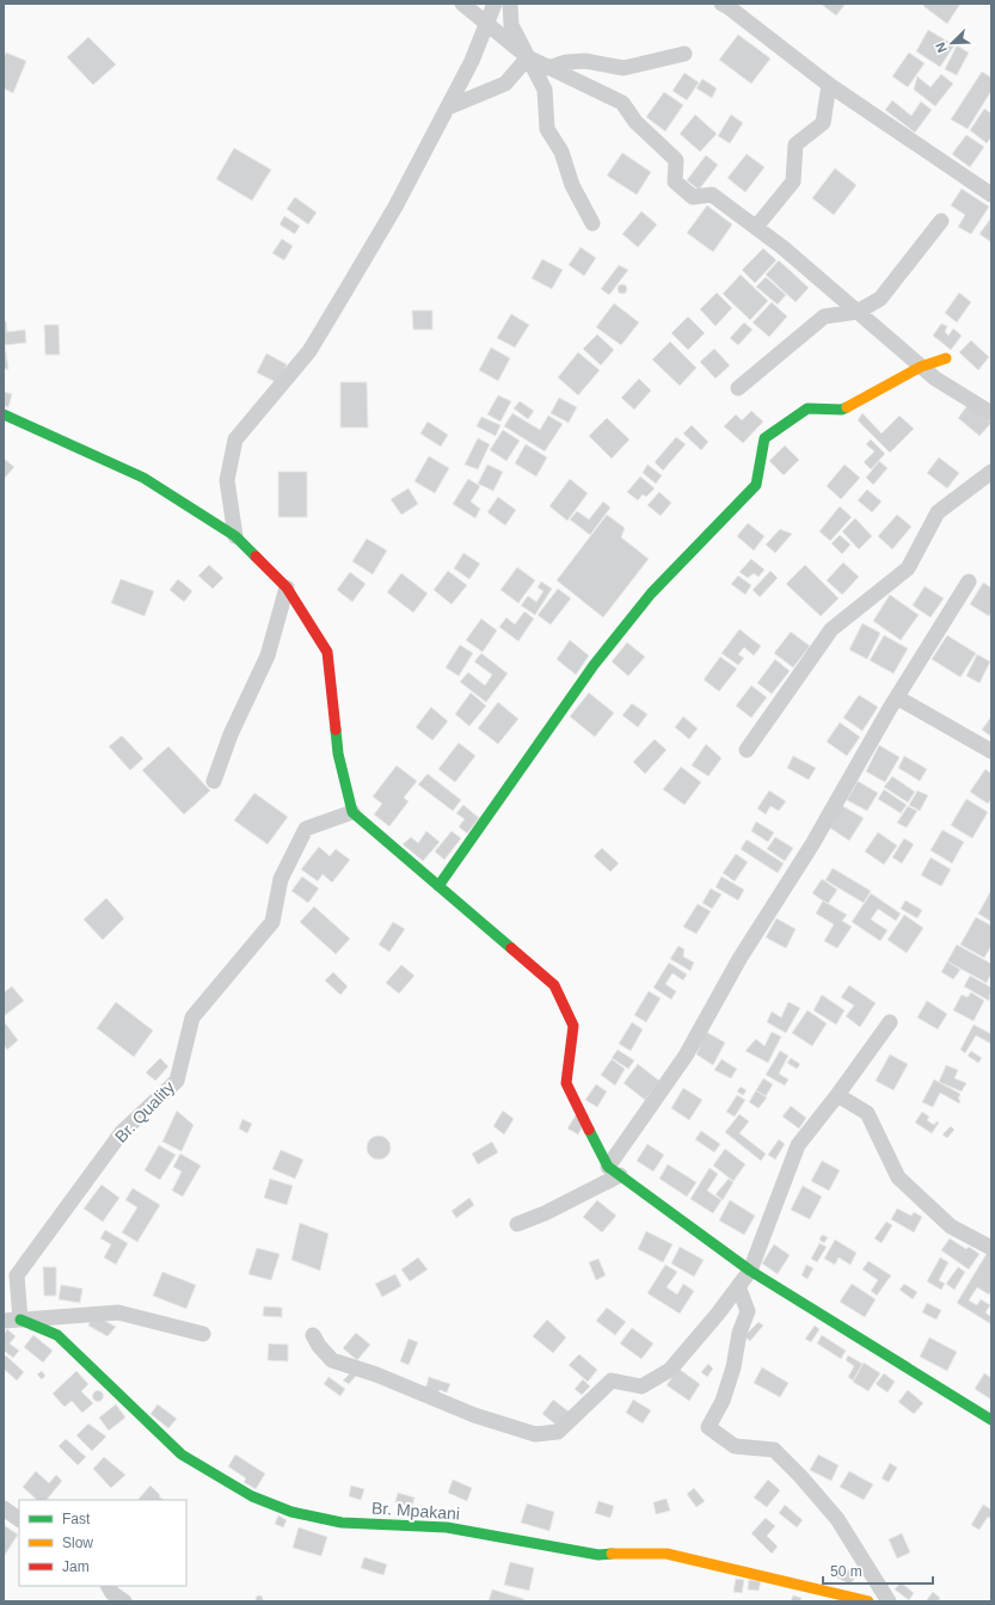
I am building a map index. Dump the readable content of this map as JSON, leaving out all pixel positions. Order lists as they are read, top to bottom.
{
  "streets": {
    "street": ["Br. Quality", "Br. Mpakani"]
  },
  "crossings": [
    ["Br. Quality", "Br. Mpakani"]
  ],
  "legend": ["Fast", "Slow", "Jam"],
  "scale_bar": "50 m",
  "north": "bottom left"
}
